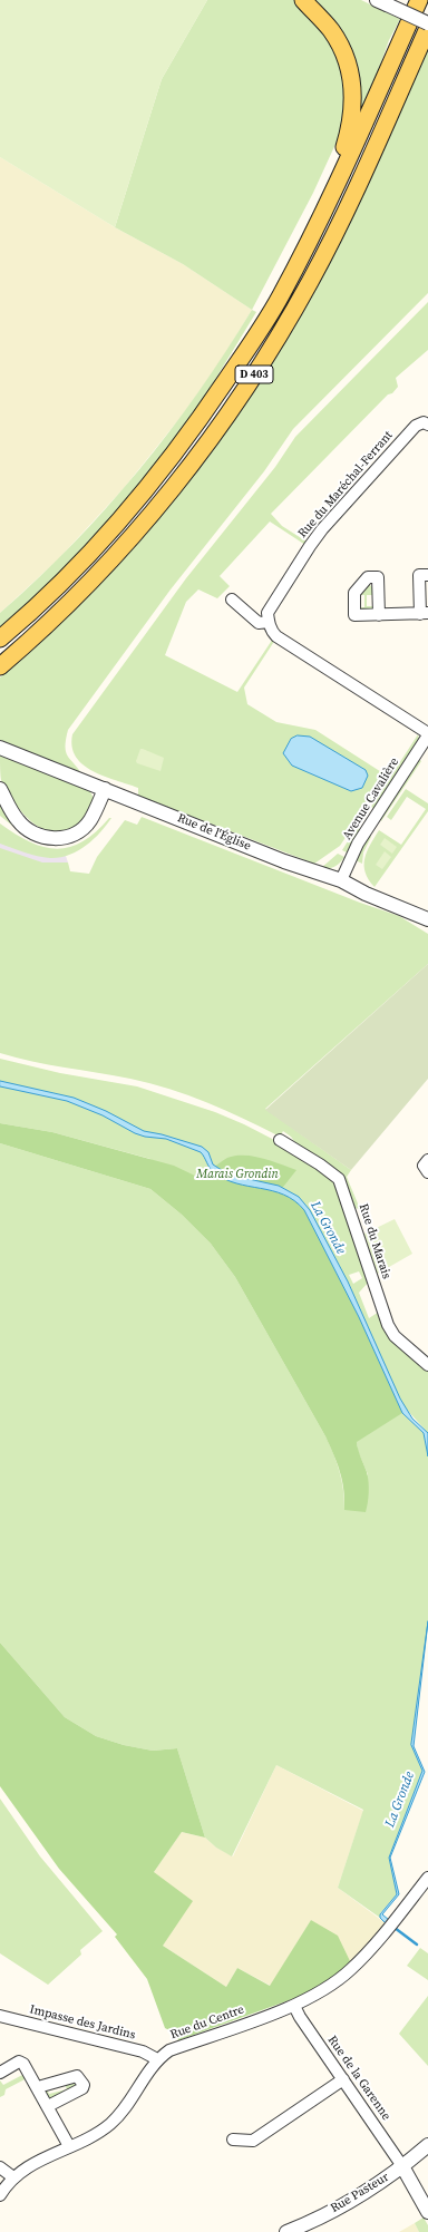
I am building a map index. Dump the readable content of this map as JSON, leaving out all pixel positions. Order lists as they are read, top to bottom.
{
  "streets": {
    "main road": ["D 403"],
    "street": [
      "Rue du Maréchal-Ferrant",
      "Avenue Cavalière",
      "Rue de l'Église",
      "Rue du Marais",
      "Impasse des Jardins",
      "Rue du Centre",
      "Rue de la Garenne",
      "Rue Pasteur"
    ]
  },
  "crossings": [
    ["Avenue Cavalière", "Rue de l'Église"],
    ["Impasse des Jardins", "Rue du Centre"],
    ["Rue du Centre", "Rue de la Garenne"],
    ["Rue de la Garenne", "Rue Pasteur"]
  ],
  "water": ["La Gronde"],
  "parks": ["Marais Grondin"]
}
